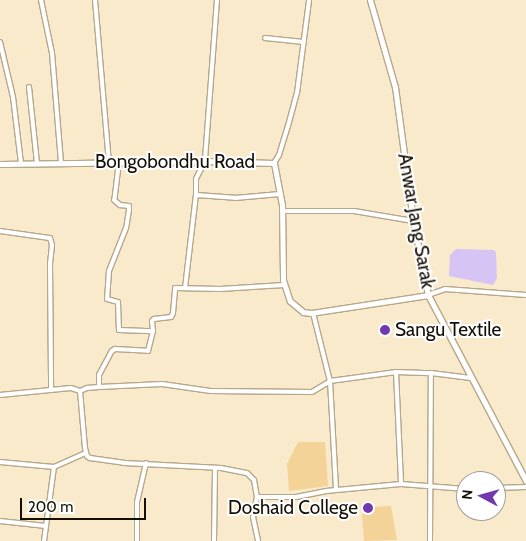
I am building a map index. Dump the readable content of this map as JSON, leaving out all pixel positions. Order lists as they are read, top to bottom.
{
  "streets": {
    "street": ["Bongobondhu Road", "Anwar Jang Sarak"]
  },
  "places": ["Sangu Textile", "Doshaid College"],
  "scale_bar": "200 m",
  "north": "left"
}
